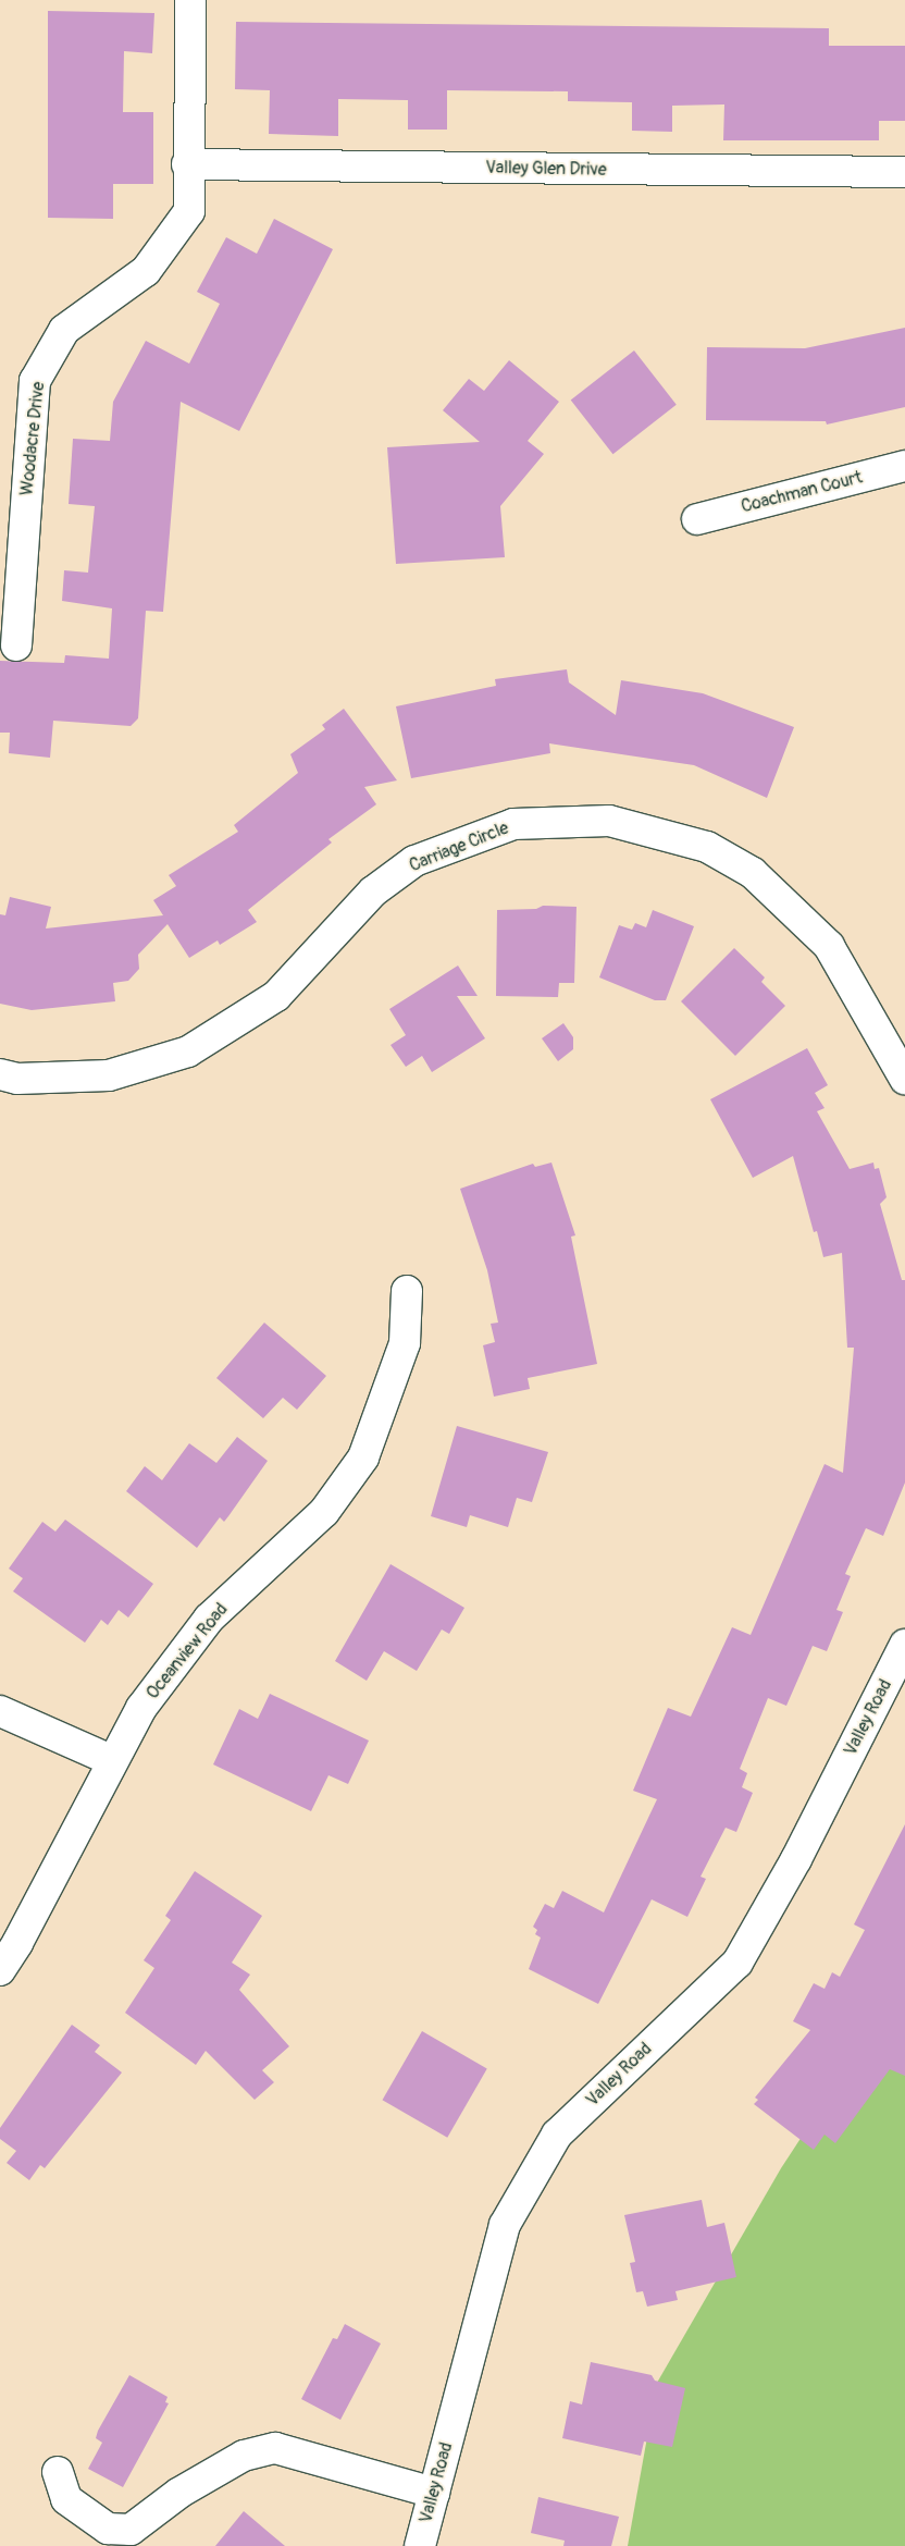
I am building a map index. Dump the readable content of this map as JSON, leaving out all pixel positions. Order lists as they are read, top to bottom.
{
  "streets": {
    "street": [
      "Valley Glen Drive",
      "Woodacre Drive",
      "Coachman Court",
      "Carriage Circle",
      "Oceanview Road",
      "Valley Road"
    ]
  },
  "crossings": [
    ["Valley Glen Drive", "Woodacre Drive"]
  ]
}
